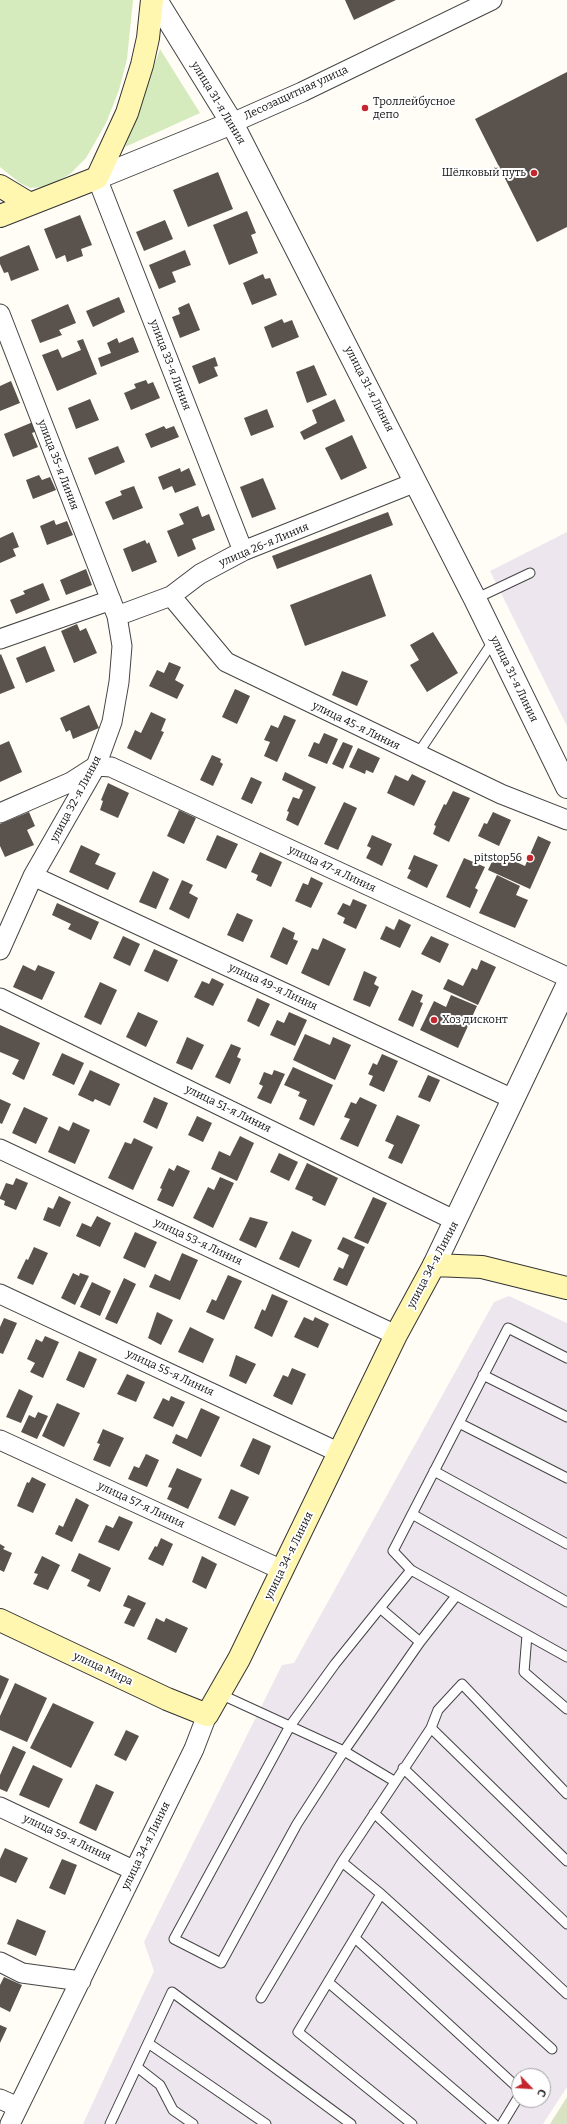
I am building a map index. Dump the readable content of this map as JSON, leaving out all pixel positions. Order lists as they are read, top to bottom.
{
  "streets": {
    "main road": ["улица 34-я Линия", "улица Мира"],
    "street": [
      "Лесозащитная улица",
      "улица 31-я Линия",
      "улица 33-я Линия",
      "улица 35-я Линия",
      "улица 26-я Линия",
      "улица 45-я Линия",
      "улица 32-я Линия",
      "улица 47-я Линия",
      "улица 49-я Линия",
      "улица 51-я Линия",
      "улица 53-я Линия",
      "улица 55-я Линия",
      "улица 57-я Линия",
      "улица 59-я Линия"
    ]
  },
  "crossings": [
    ["Лесозащитная улица", "улица 31-я Линия"],
    ["Лесозащитная улица", "улица 33-я Линия"],
    ["улица 31-я Линия", "улица 26-я Линия"],
    ["улица 33-я Линия", "улица 26-я Линия"],
    ["улица 35-я Линия", "улица 26-я Линия"],
    ["улица 35-я Линия", "улица 32-я Линия"],
    ["улица 26-я Линия", "улица 45-я Линия"],
    ["улица 26-я Линия", "улица 32-я Линия"],
    ["улица 32-я Линия", "улица 47-я Линия"],
    ["улица 32-я Линия", "улица 49-я Линия"],
    ["улица 49-я Линия", "улица 34-я Линия"],
    ["улица 51-я Линия", "улица 34-я Линия"],
    ["улица 53-я Линия", "улица 34-я Линия"],
    ["улица 34-я Линия", "улица 55-я Линия"],
    ["улица 34-я Линия", "улица 57-я Линия"],
    ["улица 34-я Линия", "улица Мира"],
    ["улица 34-я Линия", "улица 59-я Линия"]
  ],
  "places": [
    "Троллейбусное депо",
    "Шёлковый путь",
    "pitstop56",
    "Хоз дисконт"
  ],
  "north": "bottom right"
}
